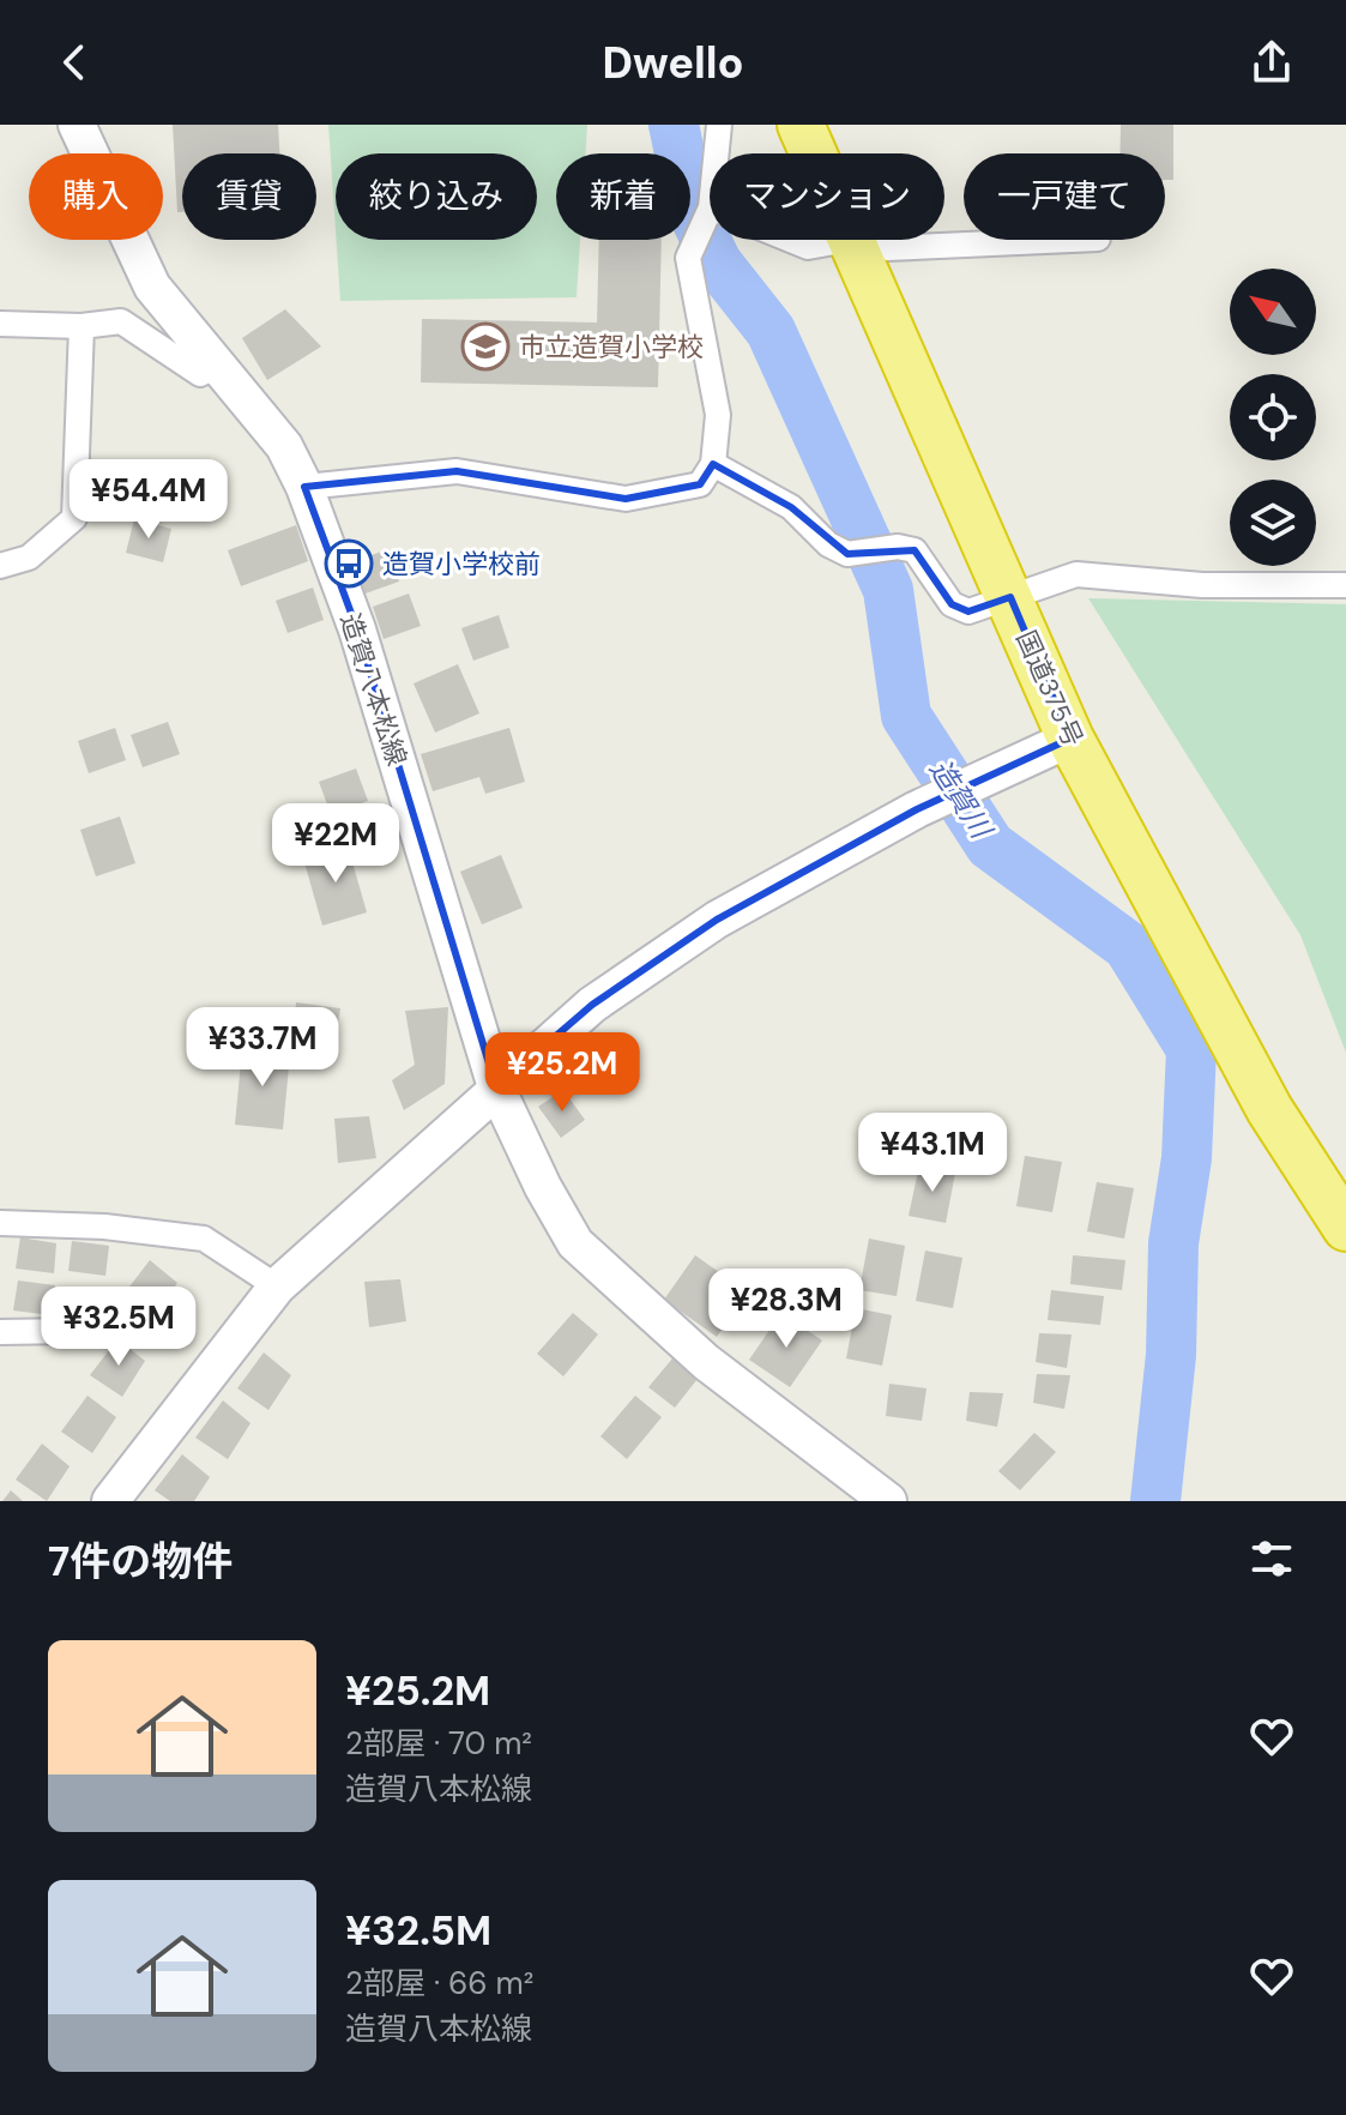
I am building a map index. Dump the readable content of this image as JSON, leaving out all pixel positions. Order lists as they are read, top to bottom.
{
  "streets": {
    "highway": ["国道375号"],
    "main road": ["造賀八本松線"]
  },
  "water": ["造賀川"],
  "places": {
    "school or university": ["市立造賀小学校"],
    "bus stop": ["造賀小学校前"]
  },
  "north": "top left",
  "page": {
    "header": "Dwello",
    "chip": [
      "購入",
      "賃貸",
      "絞り込み",
      "新着",
      "マンション",
      "一戸建て"
    ],
    "price": [
      "¥54.4M",
      "¥22M",
      "¥33.7M",
      "¥25.2M",
      "¥43.1M",
      "¥28.3M",
      "¥32.5M"
    ],
    "heading": "7件の物件",
    "list": [
      {
        "name": "¥25.2M",
        "note": "2部屋 · 70 m² · 造賀八本松線"
      },
      {
        "name": "¥32.5M",
        "note": "2部屋 · 66 m² · 造賀八本松線"
      }
    ]
  }
}
